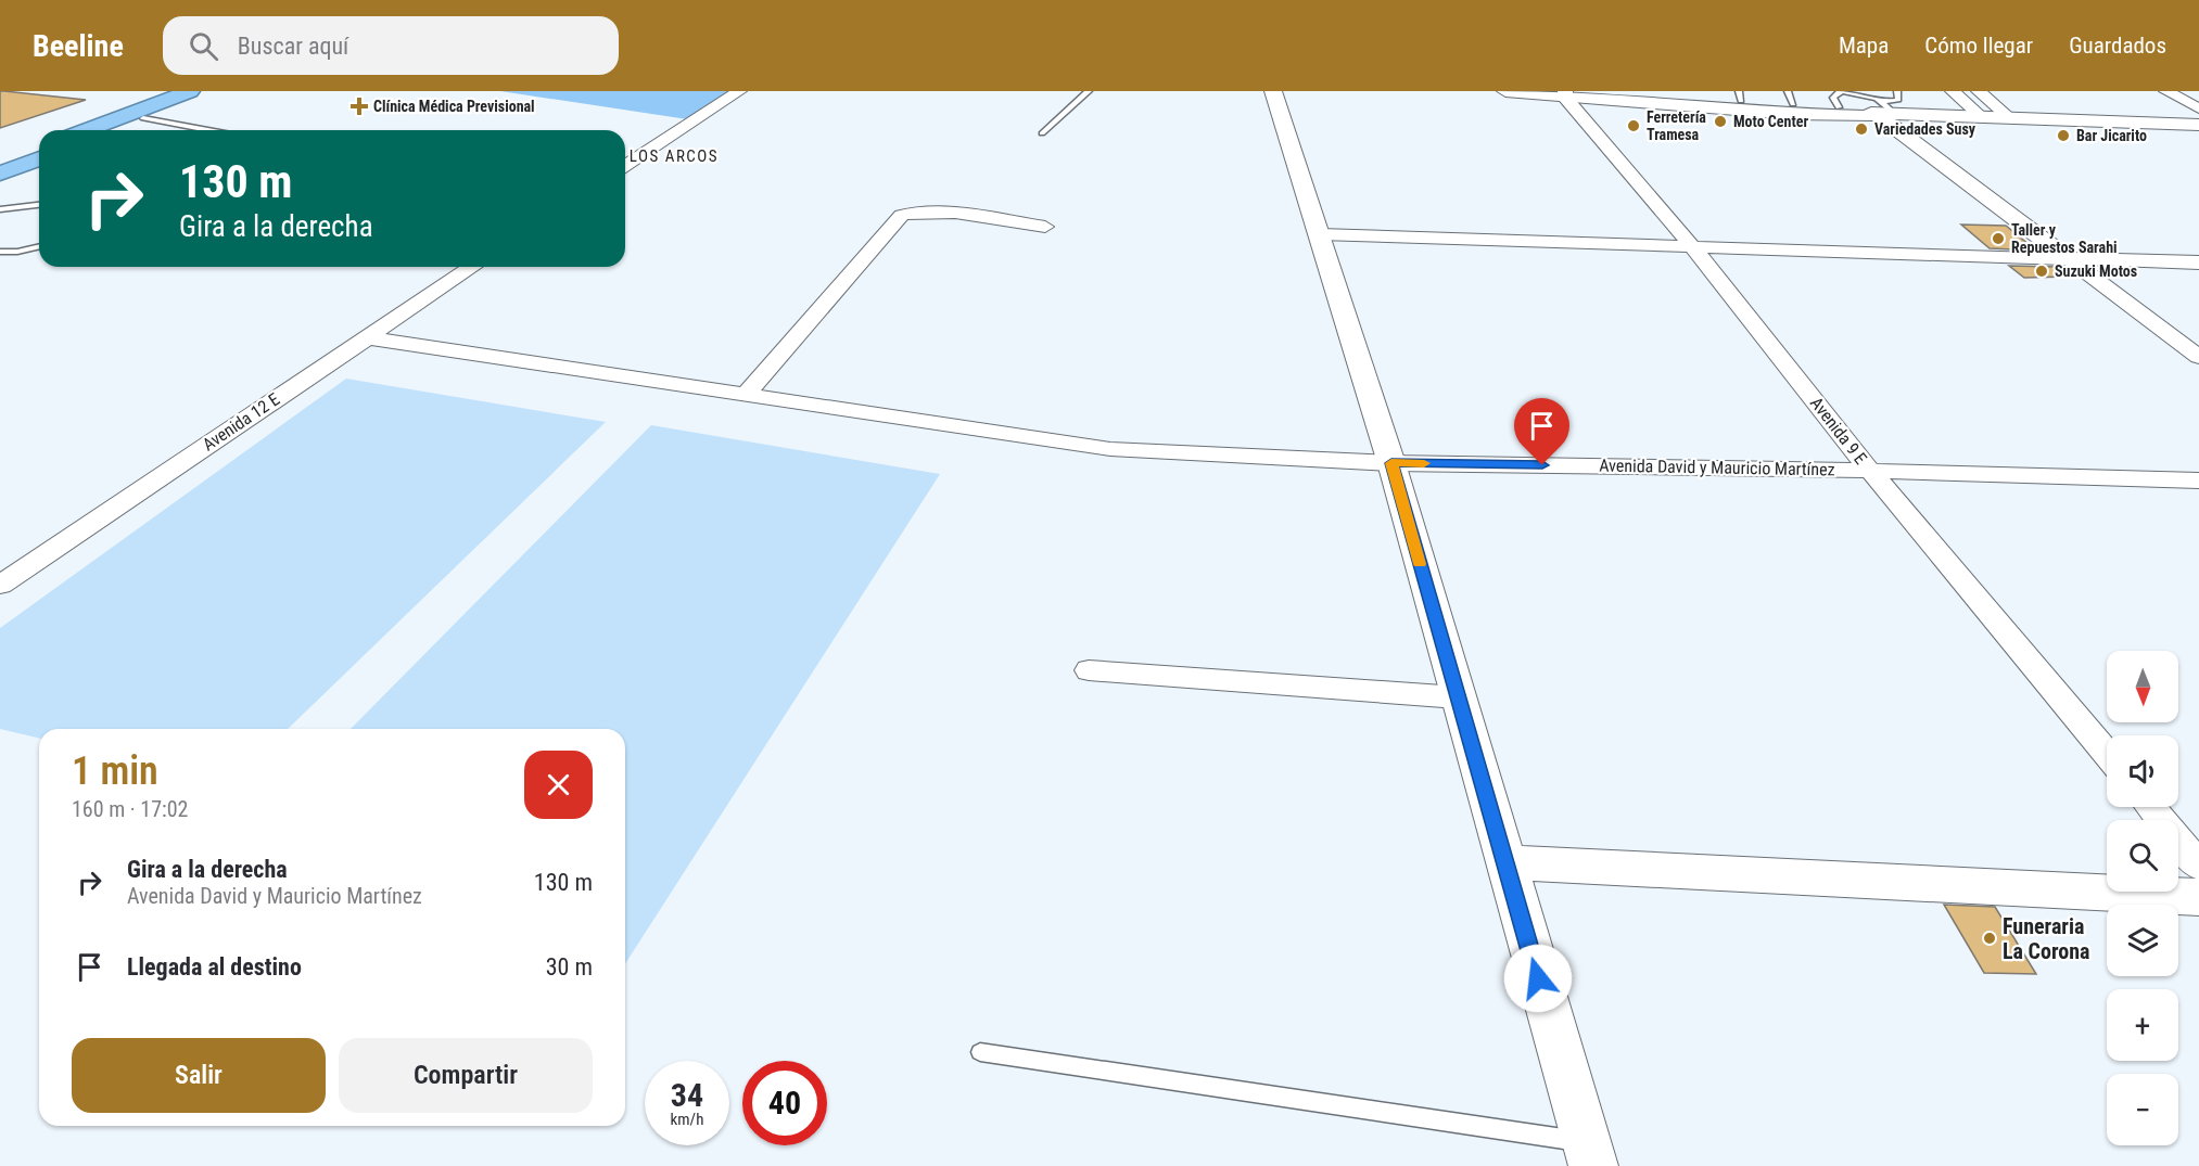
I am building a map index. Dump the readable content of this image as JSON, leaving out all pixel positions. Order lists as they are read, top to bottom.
{
  "streets": {
    "street": ["Avenida 12 E", "Avenida 9 E", "Avenida David y Mauricio Martínez"]
  },
  "crossings": [
    ["Avenida 12 E", "Avenida David y Mauricio Martínez"],
    ["Avenida 9 E", "Avenida David y Mauricio Martínez"]
  ],
  "districts": ["LOS ARCOS"],
  "places": {
    "health": ["Clínica Médica Previsional"],
    "other": [
      "Moto Center",
      "Ferretería Tramesa",
      "Variedades Susy",
      "Bar Jicarito",
      "Taller y Repuestos Sarahi",
      "Suzuki Motos",
      "Funeraria La Corona"
    ]
  },
  "north": "bottom",
  "page": {
    "header": "Beeline",
    "search": "Buscar aquí",
    "nav": ["Mapa", "Cómo llegar", "Guardados"],
    "turn": ["130 m", "Gira a la derecha"],
    "map_buttons": ["+", "−"],
    "heading": ["1 min", "160 m · 17:02"],
    "list": [
      {
        "name": "Gira a la derecha",
        "note": "Avenida David y Mauricio Martínez",
        "value": "130 m"
      },
      {
        "name": "Llegada al destino",
        "value": "30 m"
      }
    ],
    "buttons": ["Salir", "Compartir"],
    "speed": "34 km/h",
    "limit": "40"
  }
}
